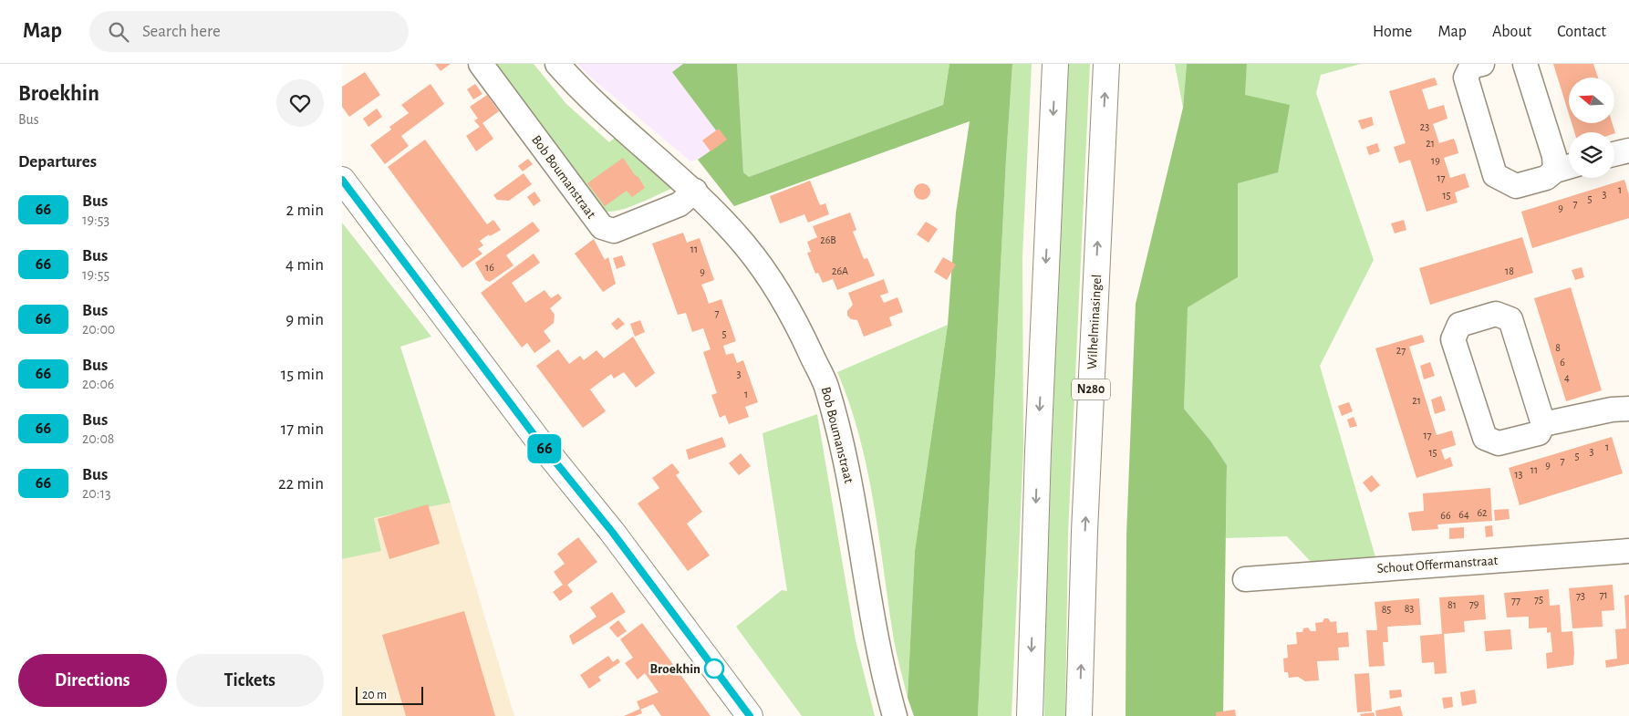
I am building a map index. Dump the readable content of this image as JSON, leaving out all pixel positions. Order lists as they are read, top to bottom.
{
  "streets": {
    "main road": ["Wilhelminasingel", "N280"],
    "street": ["Bob Boumanstraat", "Schout Offermanstraat"]
  },
  "places": ["Broekhin"],
  "lines": ["bus line 66"],
  "house_numbers": [
    "23",
    "21",
    "19",
    "17",
    "1",
    "3",
    "15",
    "5",
    "7",
    "9",
    "26B",
    "11",
    "16",
    "26A",
    "18",
    "9",
    "7",
    "5",
    "8",
    "27",
    "6",
    "3",
    "4",
    "1",
    "21",
    "17",
    "1",
    "3",
    "15",
    "5",
    "7",
    "9",
    "11",
    "13",
    "62",
    "64",
    "66",
    "71",
    "73",
    "75",
    "77",
    "79",
    "81",
    "83",
    "85"
  ],
  "scale_bar": "20 m",
  "north": "left",
  "page": {
    "header": "Map",
    "search": "Search here",
    "nav": [
      "Home",
      "Map",
      "About",
      "Contact"
    ],
    "heading": [
      ["Broekhin", "Bus"],
      "Departures"
    ],
    "on_map": "66",
    "list": [
      {
        "mark": "66",
        "name": "Bus",
        "note": "19:53",
        "value": "2 min"
      },
      {
        "mark": "66",
        "name": "Bus",
        "note": "19:55",
        "value": "4 min"
      },
      {
        "mark": "66",
        "name": "Bus",
        "note": "20:00",
        "value": "9 min"
      },
      {
        "mark": "66",
        "name": "Bus",
        "note": "20:06",
        "value": "15 min"
      },
      {
        "mark": "66",
        "name": "Bus",
        "note": "20:08",
        "value": "17 min"
      },
      {
        "mark": "66",
        "name": "Bus",
        "note": "20:13",
        "value": "22 min"
      }
    ],
    "buttons": ["Directions", "Tickets"],
    "scale": "20 m"
  }
}
